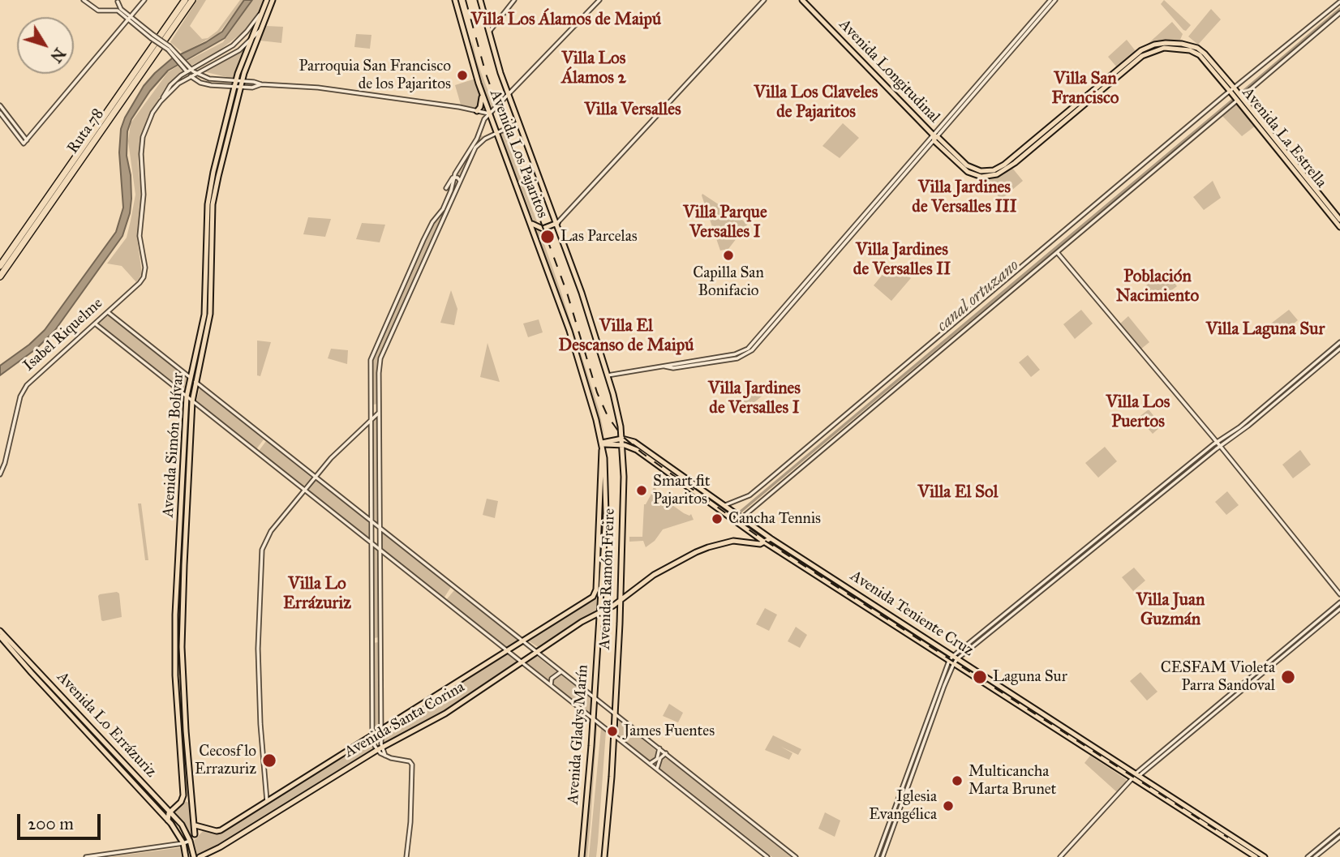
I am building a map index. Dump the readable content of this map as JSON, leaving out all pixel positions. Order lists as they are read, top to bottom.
{
  "streets": {
    "highway": ["Ruta 78"],
    "main road": [
      "Avenida Longitudinal",
      "Avenida La Estrella",
      "Avenida Los Pajaritos",
      "Avenida Simón Bolívar",
      "Avenida Ramón Freire",
      "Avenida Teniente Cruz",
      "Avenida Santa Corina",
      "Avenida Lo Errázuriz",
      "Avenida Gladys Marín"
    ],
    "street": ["Isabel Riquelme"]
  },
  "crossings": [
    ["Avenida Longitudinal", "Avenida La Estrella"],
    ["Avenida Los Pajaritos", "Avenida Ramón Freire"],
    ["Avenida Los Pajaritos", "Avenida Teniente Cruz"],
    ["Avenida Los Pajaritos", "Avenida Santa Corina"],
    ["Avenida Los Pajaritos", "Avenida Gladys Marín"],
    ["Avenida Simón Bolívar", "Avenida Santa Corina"],
    ["Avenida Ramón Freire", "Avenida Teniente Cruz"],
    ["Avenida Ramón Freire", "Avenida Santa Corina"],
    ["Avenida Teniente Cruz", "Avenida Santa Corina"],
    ["Avenida Santa Corina", "Avenida Gladys Marín"]
  ],
  "districts": [
    "Villa Los Álamos de Maipú",
    "Villa Los Álamos 2",
    "Villa San Francisco",
    "Villa Los Claveles de Pajaritos",
    "Villa Versalles",
    "Villa Jardines de Versalles III",
    "Villa Parque Versalles I",
    "Villa Jardines de Versalles II",
    "Población Nacimiento",
    "Villa El Descanso de Maipú",
    "Villa Laguna Sur",
    "Villa Jardines de Versalles I",
    "Villa Los Puertos",
    "Villa El Sol",
    "Villa Lo Errázuriz",
    "Villa Juan Guzmán"
  ],
  "water": ["canal ortuzano"],
  "places": [
    "Parroquia San Francisco de los Pajaritos",
    "Las Parcelas",
    "Capilla San Bonifacio",
    "Smart fit Pajaritos",
    "Cancha Tennis",
    "Laguna Sur",
    "CESFAM Violeta Parra Sandoval",
    "James Fuentes",
    "Cecosf lo Errazuriz",
    "Multicancha Marta Brunet",
    "Iglesia Evangélica"
  ],
  "scale_bar": "200 m",
  "north": "bottom right"
}
